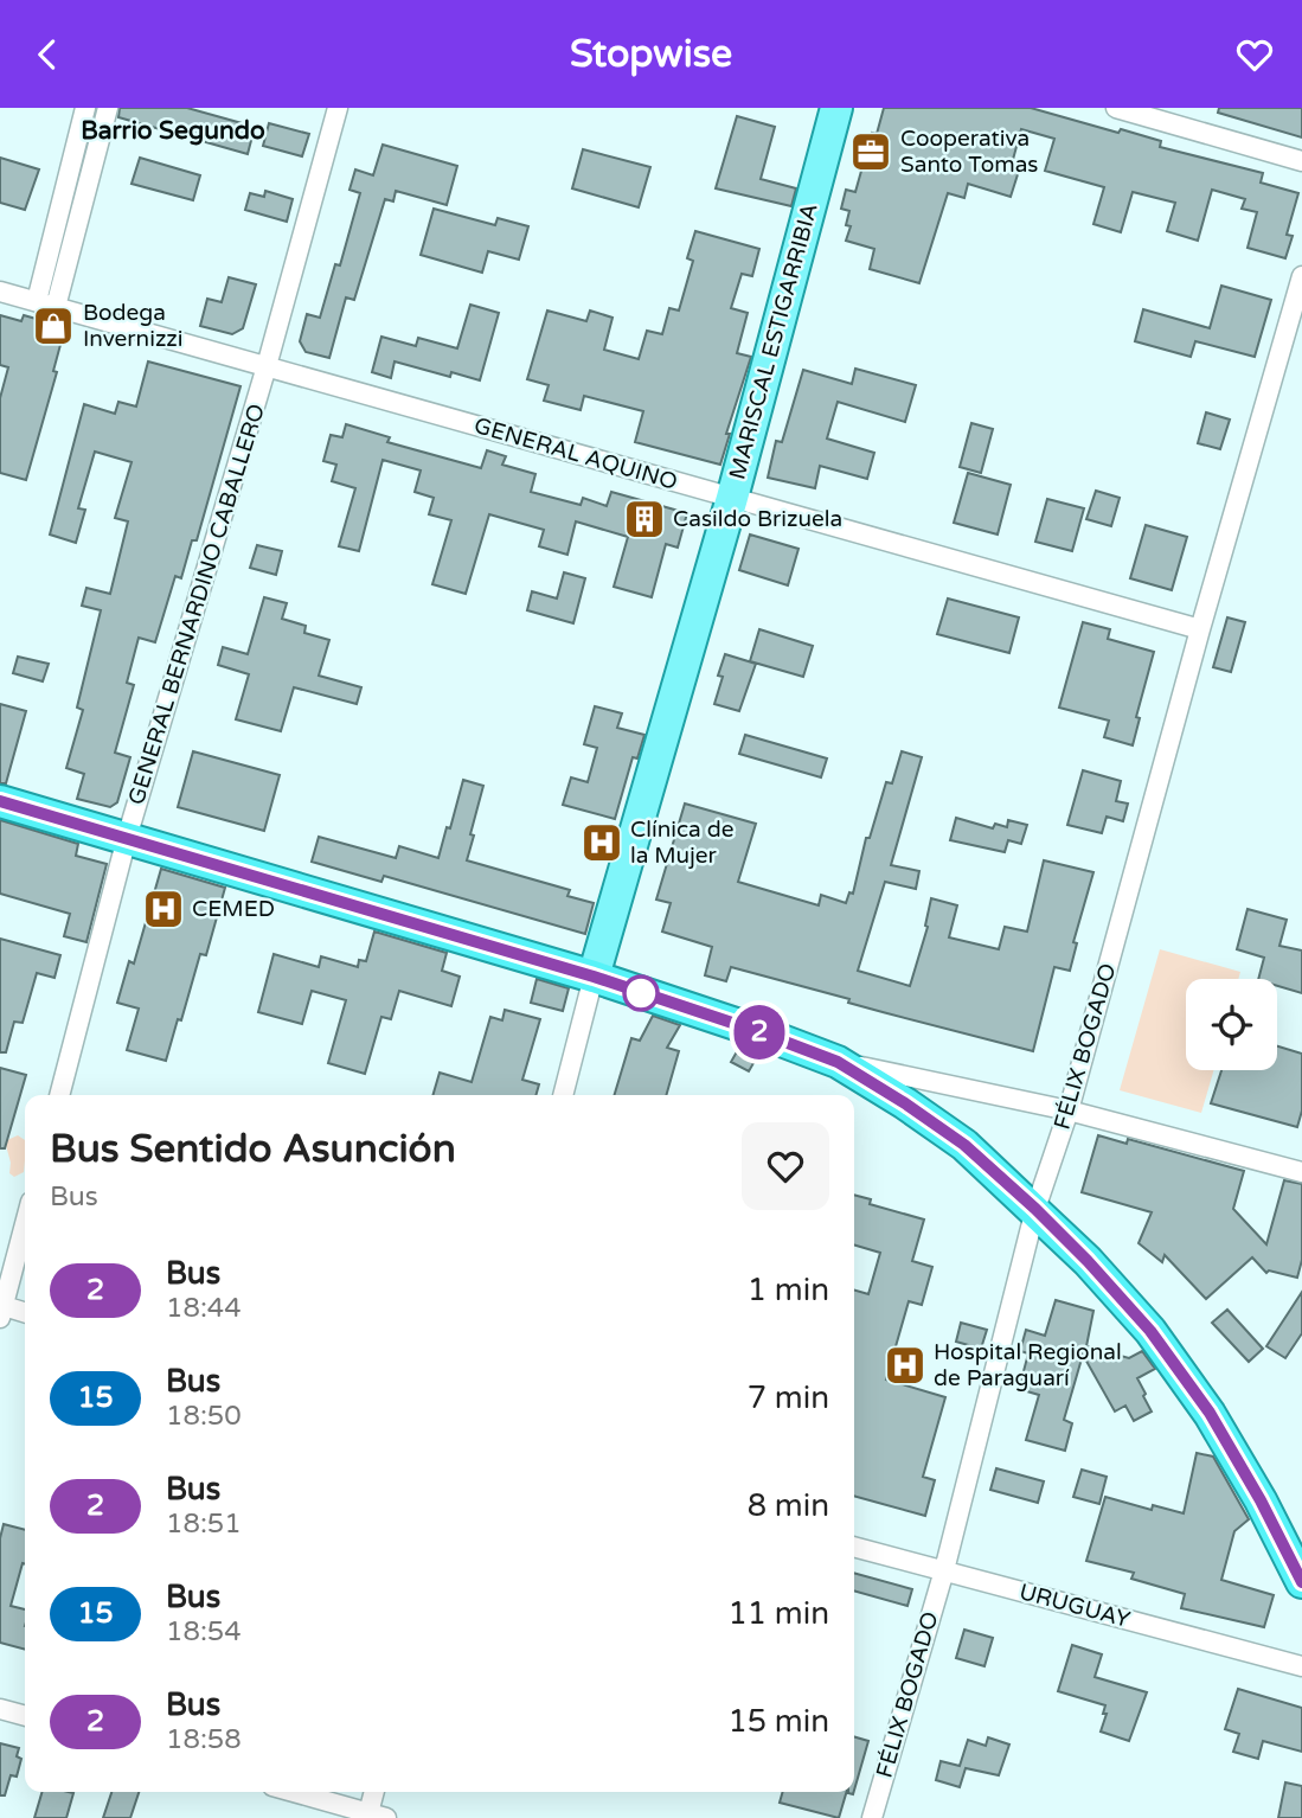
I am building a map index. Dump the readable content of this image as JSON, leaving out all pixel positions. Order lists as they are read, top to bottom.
{
  "streets": {
    "main road": ["MARISCAL ESTIGARRIBIA"],
    "street": [
      "GENERAL AQUINO",
      "GENERAL BERNARDINO CABALLERO",
      "FÉLIX BOGADO",
      "URUGUAY"
    ]
  },
  "crossings": [
    ["MARISCAL ESTIGARRIBIA", "GENERAL AQUINO"],
    ["GENERAL AQUINO", "GENERAL BERNARDINO CABALLERO"],
    ["GENERAL AQUINO", "FÉLIX BOGADO"],
    ["FÉLIX BOGADO", "URUGUAY"]
  ],
  "districts": ["Barrio Segundo"],
  "places": {
    "office": ["Cooperativa Santo Tomas"],
    "shop": ["Bodega Invernizzi"],
    "building": ["Casildo Brizuela"],
    "hospital": ["Clínica de la Mujer", "CEMED", "Hospital Regional de Paraguarí"]
  },
  "lines": ["bus line 2"],
  "page": {
    "header": "Stopwise",
    "on_map": "2",
    "heading": ["Bus Sentido Asunción", "Bus"],
    "list": [
      {
        "mark": "2",
        "name": "Bus",
        "note": "18:44",
        "value": "1 min"
      },
      {
        "mark": "15",
        "name": "Bus",
        "note": "18:50",
        "value": "7 min"
      },
      {
        "mark": "2",
        "name": "Bus",
        "note": "18:51",
        "value": "8 min"
      },
      {
        "mark": "15",
        "name": "Bus",
        "note": "18:54",
        "value": "11 min"
      },
      {
        "mark": "2",
        "name": "Bus",
        "note": "18:58",
        "value": "15 min"
      }
    ]
  }
}
